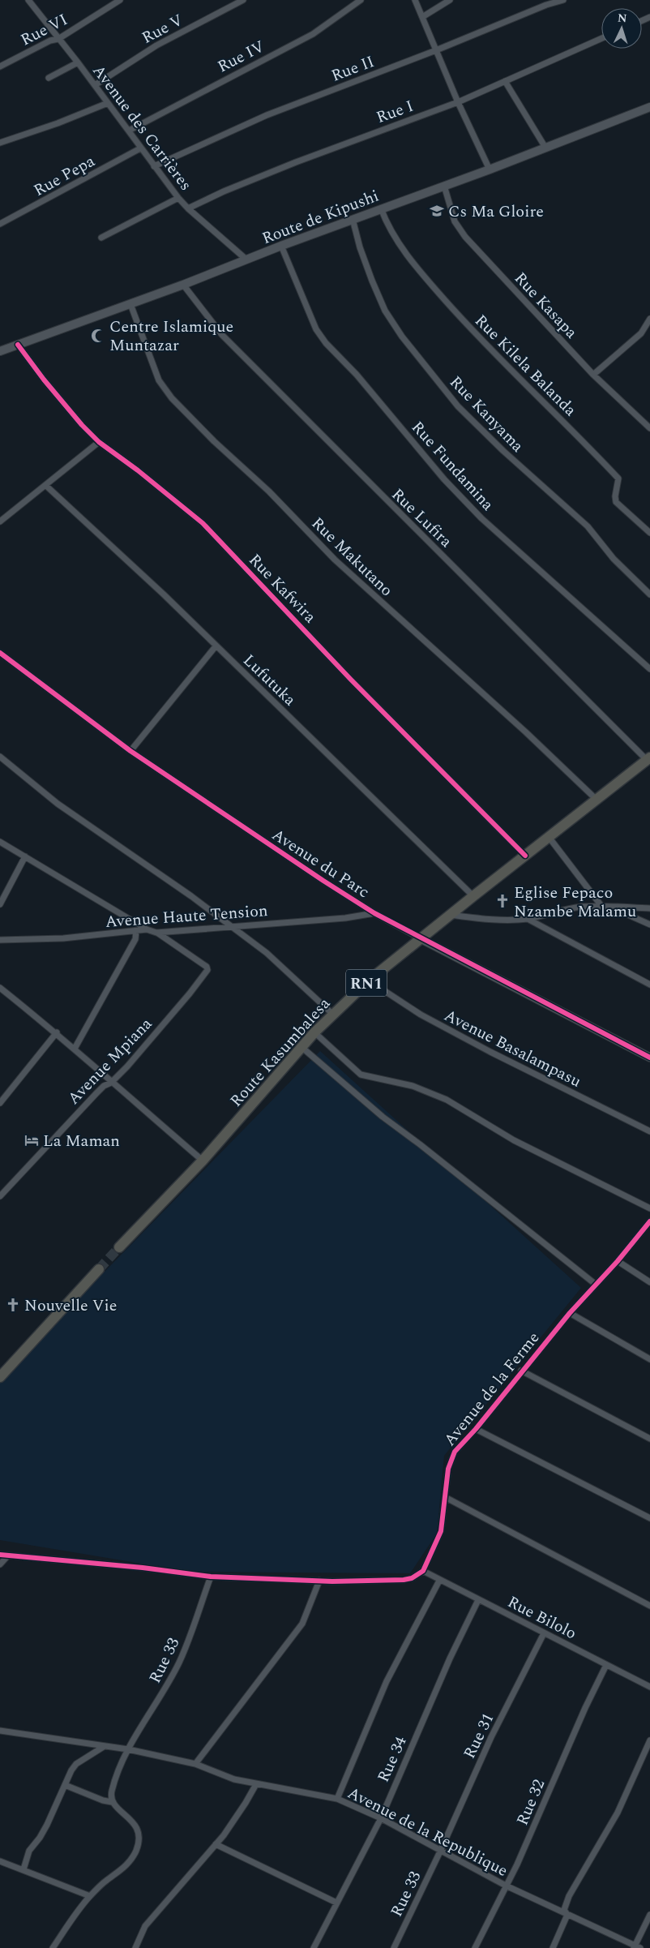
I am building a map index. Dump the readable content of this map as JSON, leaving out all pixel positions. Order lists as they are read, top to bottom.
{
  "streets": {
    "highway": ["RN1", "Route Kasumbalesa"],
    "main road": ["Route de Kipushi", "Avenue du Parc"],
    "street": [
      "Rue V",
      "Rue VI",
      "Rue IV",
      "Rue II",
      "Rue I",
      "Avenue des Carrières",
      "Rue Pepa",
      "Rue Kasapa",
      "Rue Kilela Balanda",
      "Rue Kanyama",
      "Rue Fundamina",
      "Rue Lufira",
      "Rue Makutano",
      "Rue Kafwira",
      "Lufutuka",
      "Avenue Haute Tension",
      "Avenue Basalampasu",
      "Avenue Mpiana",
      "Avenue de la Ferme",
      "Rue Bilolo",
      "Rue 33",
      "Rue 31",
      "Rue 34",
      "Rue 32",
      "Avenue de la Republique"
    ]
  },
  "crossings": [
    ["Rue V", "Avenue des Carrières"],
    ["Rue VI", "Avenue des Carrières"],
    ["Rue IV", "Avenue des Carrières"],
    ["Rue II", "Avenue des Carrières"],
    ["Rue I", "Avenue des Carrières"],
    ["Avenue des Carrières", "Rue Pepa"],
    ["Avenue des Carrières", "Route de Kipushi"],
    ["Route de Kipushi", "Rue Kasapa"],
    ["Route de Kipushi", "Rue Kilela Balanda"],
    ["Route de Kipushi", "Rue Kanyama"],
    ["Route de Kipushi", "Rue Fundamina"],
    ["Route de Kipushi", "Rue Lufira"],
    ["Route de Kipushi", "Rue Makutano"],
    ["Route de Kipushi", "Rue Kafwira"],
    ["Rue Lufira", "Route Kasumbalesa"],
    ["Rue Makutano", "Route Kasumbalesa"],
    ["Rue Kafwira", "Route Kasumbalesa"],
    ["Lufutuka", "Route Kasumbalesa"],
    ["Avenue du Parc", "Avenue Haute Tension"],
    ["Avenue du Parc", "Route Kasumbalesa"],
    ["Avenue Haute Tension", "Avenue Mpiana"],
    ["Avenue Basalampasu", "Route Kasumbalesa"],
    ["Avenue de la Ferme", "Rue Bilolo"],
    ["Rue Bilolo", "Rue 31"],
    ["Rue Bilolo", "Rue 34"],
    ["Rue Bilolo", "Rue 32"],
    ["Rue 33", "Rue 31"],
    ["Rue 33", "Avenue de la Republique"],
    ["Rue 31", "Avenue de la Republique"],
    ["Rue 34", "Avenue de la Republique"],
    ["Rue 32", "Avenue de la Republique"]
  ],
  "places": {
    "school or university": ["Cs Ma Gloire"],
    "mosque": ["Centre Islamique Muntazar"],
    "church": ["Eglise Fepaco Nzambe Malamu", "Nouvelle Vie"],
    "hotel": ["La Maman"]
  },
  "north": "top"
}
